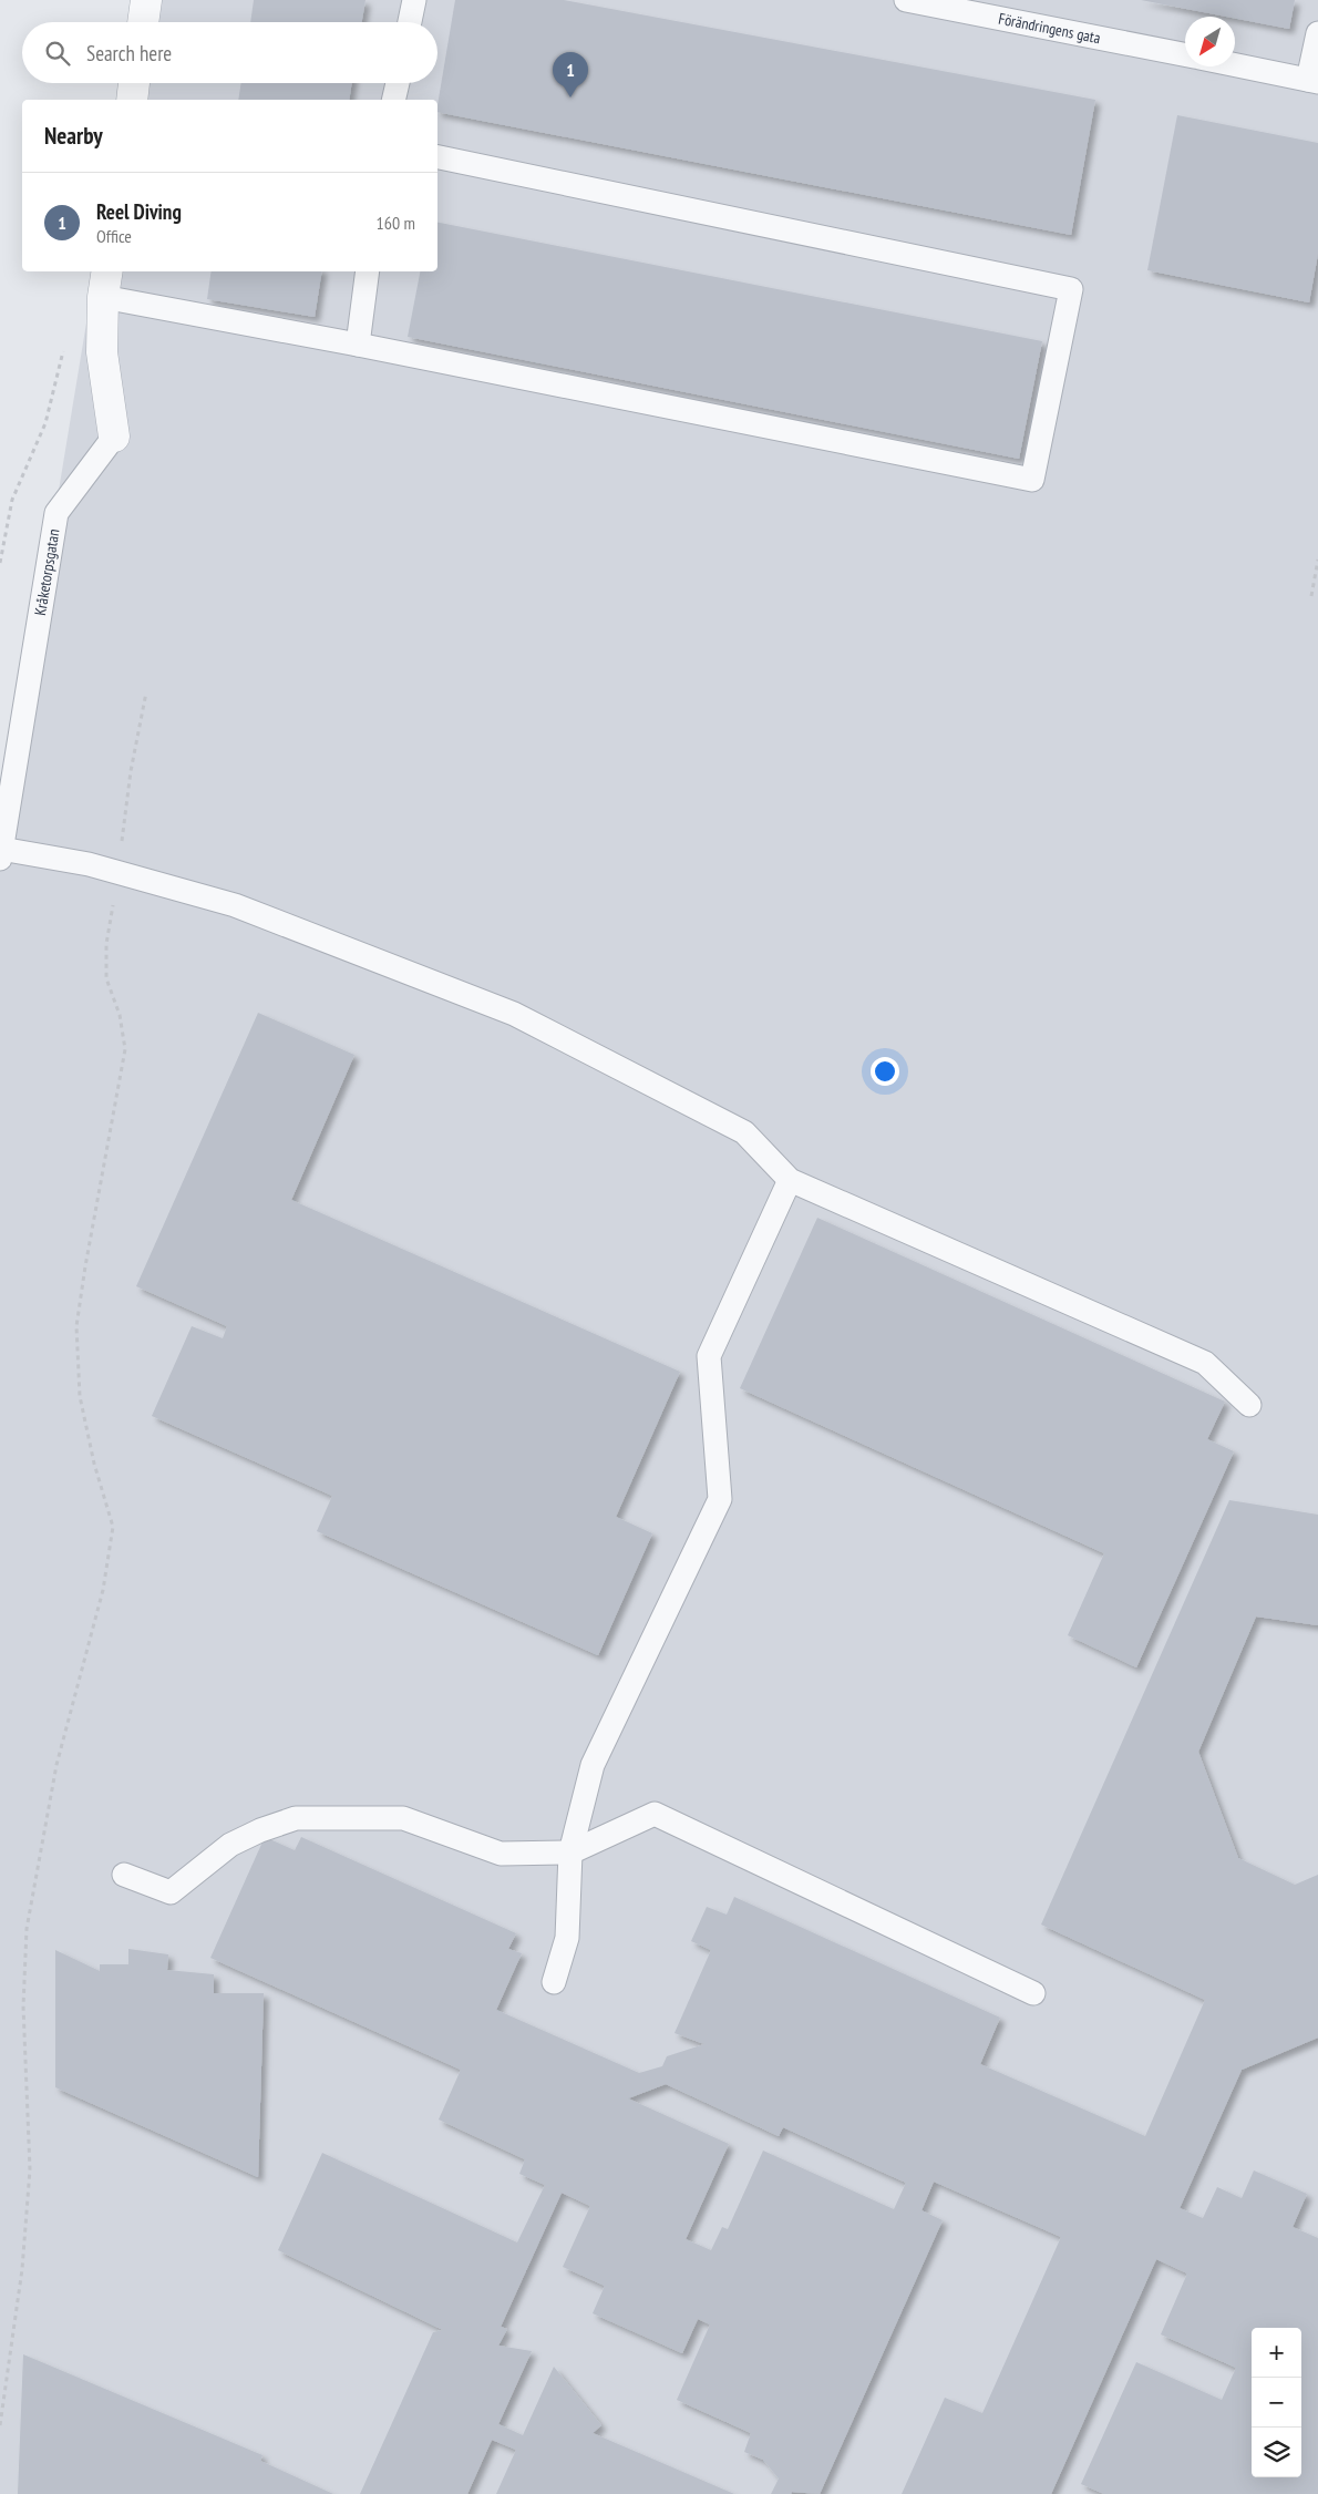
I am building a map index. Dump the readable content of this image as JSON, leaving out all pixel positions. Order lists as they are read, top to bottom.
{
  "streets": {
    "street": ["Kråketorpsgatan"],
    "lane": ["Förändringens gata"]
  },
  "north": "bottom left",
  "page": {
    "search": "Search here",
    "pins": "1",
    "heading": "Nearby",
    "list": [
      {
        "mark": "1",
        "name": "Reel Diving",
        "note": "Office",
        "value": "160 m"
      }
    ],
    "map_buttons": ["+", "−"]
  }
}
